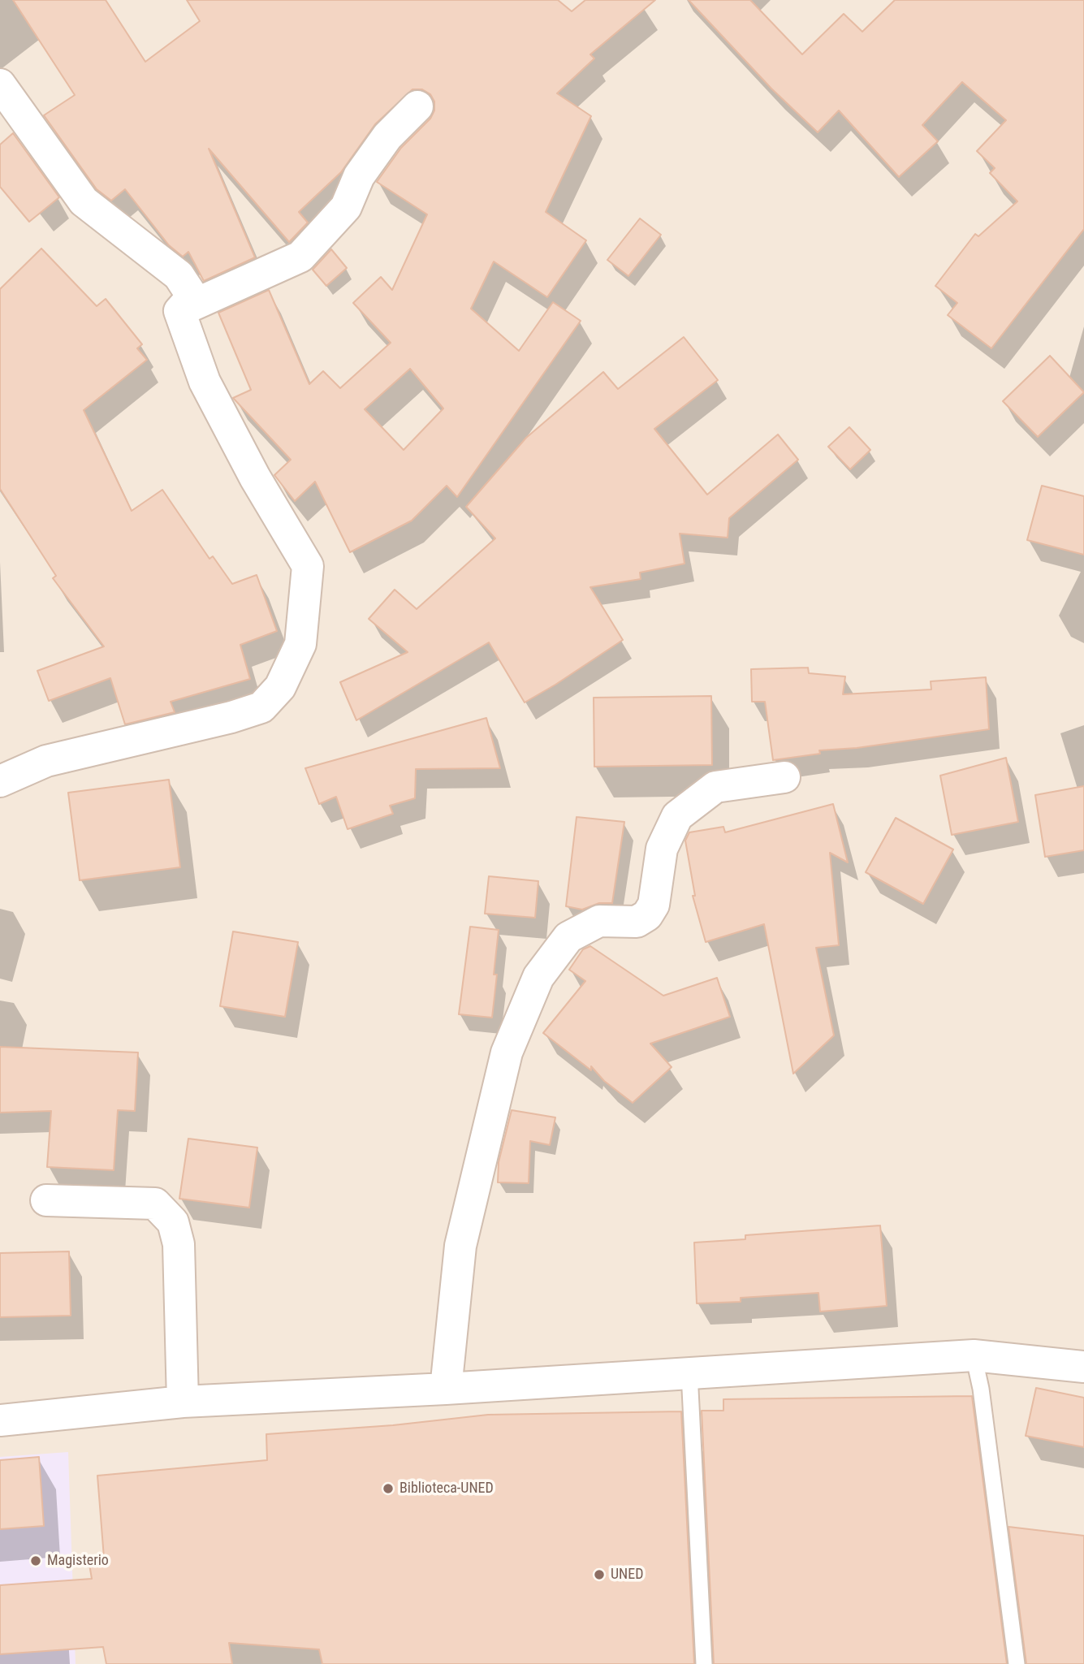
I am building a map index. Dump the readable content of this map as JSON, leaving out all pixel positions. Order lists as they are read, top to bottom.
{
  "places": ["Biblioteca-UNED", "Magisterio", "UNED"]
}
